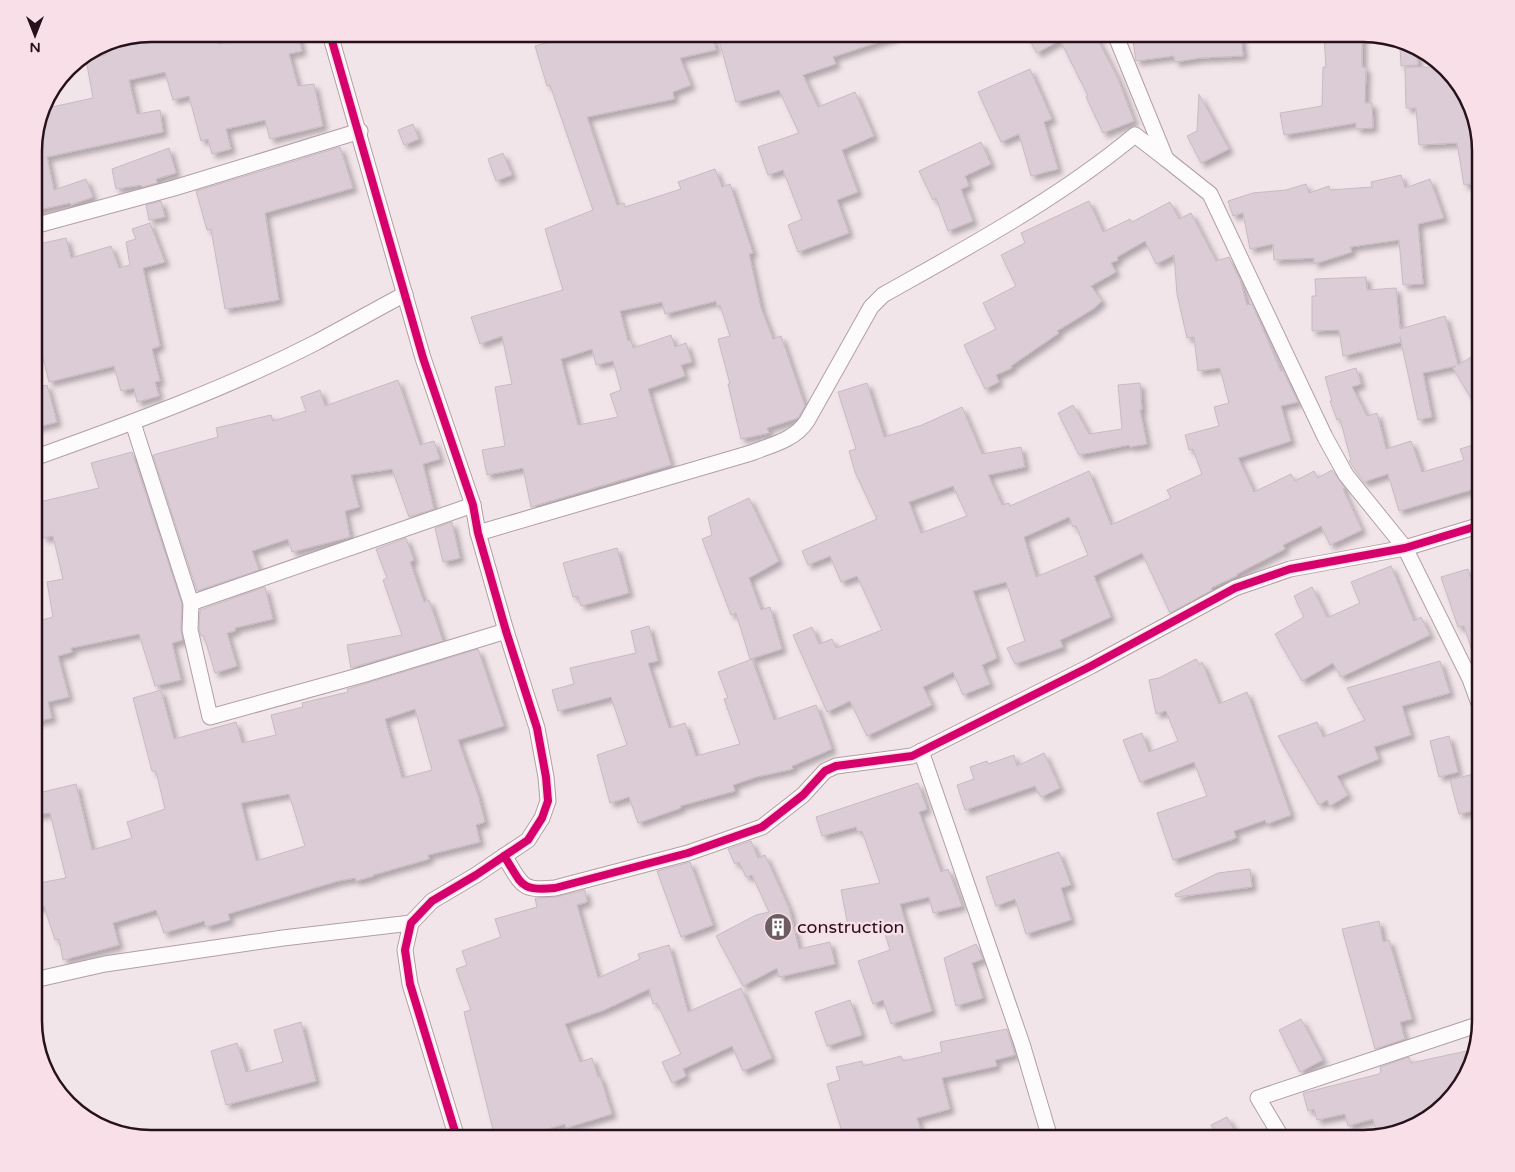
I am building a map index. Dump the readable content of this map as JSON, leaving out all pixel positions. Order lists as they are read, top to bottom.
{
  "places": {
    "building": ["construction"]
  },
  "north": "bottom"
}
